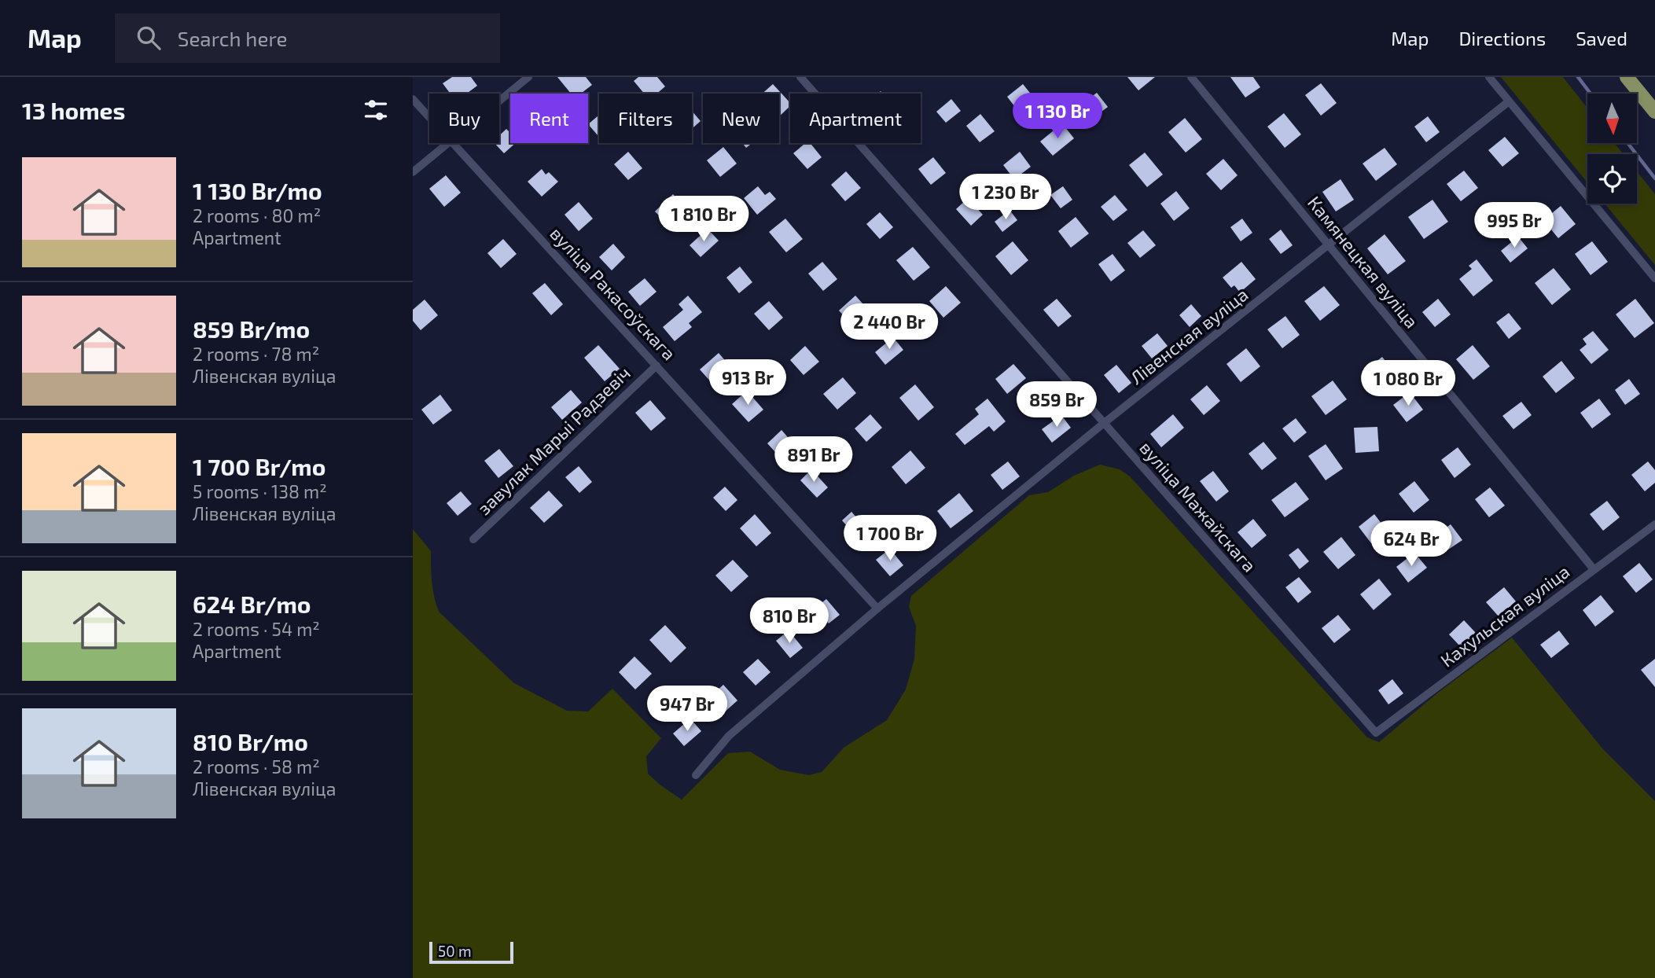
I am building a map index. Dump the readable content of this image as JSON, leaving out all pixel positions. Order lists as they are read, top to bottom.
{
  "streets": {
    "street": [
      "Камянецкая вуліца",
      "вуліца Ракасоўскага",
      "Лівенская вуліца",
      "завулак Марыі Радзевіч",
      "вуліца Мажайскага",
      "Кахульская вуліца"
    ]
  },
  "crossings": [
    ["Камянецкая вуліца", "Лівенская вуліца"],
    ["Камянецкая вуліца", "Кахульская вуліца"],
    ["вуліца Ракасоўскага", "Лівенская вуліца"],
    ["вуліца Ракасоўскага", "завулак Марыі Радзевіч"],
    ["Лівенская вуліца", "вуліца Мажайскага"],
    ["вуліца Мажайскага", "Кахульская вуліца"]
  ],
  "scale_bar": "50 m",
  "north": "bottom",
  "page": {
    "header": "Map",
    "search": "Search here",
    "nav": ["Map", "Directions", "Saved"],
    "heading": "13 homes",
    "price": [
      "1 130 Br",
      "1 230 Br",
      "1 810 Br",
      "995 Br",
      "2 440 Br",
      "913 Br",
      "1 080 Br",
      "859 Br",
      "891 Br",
      "1 700 Br",
      "624 Br",
      "810 Br",
      "947 Br"
    ],
    "chip": [
      "Buy",
      "Rent",
      "Filters",
      "New",
      "Apartment"
    ],
    "list": [
      {
        "name": "1 130 Br/mo",
        "note": "2 rooms · 80 m² · Apartment"
      },
      {
        "name": "859 Br/mo",
        "note": "2 rooms · 78 m² · Лівенская вуліца"
      },
      {
        "name": "1 700 Br/mo",
        "note": "5 rooms · 138 m² · Лівенская вуліца"
      },
      {
        "name": "624 Br/mo",
        "note": "2 rooms · 54 m² · Apartment"
      },
      {
        "name": "810 Br/mo",
        "note": "2 rooms · 58 m² · Лівенская вуліца"
      }
    ],
    "scale": "50 m"
  }
}
